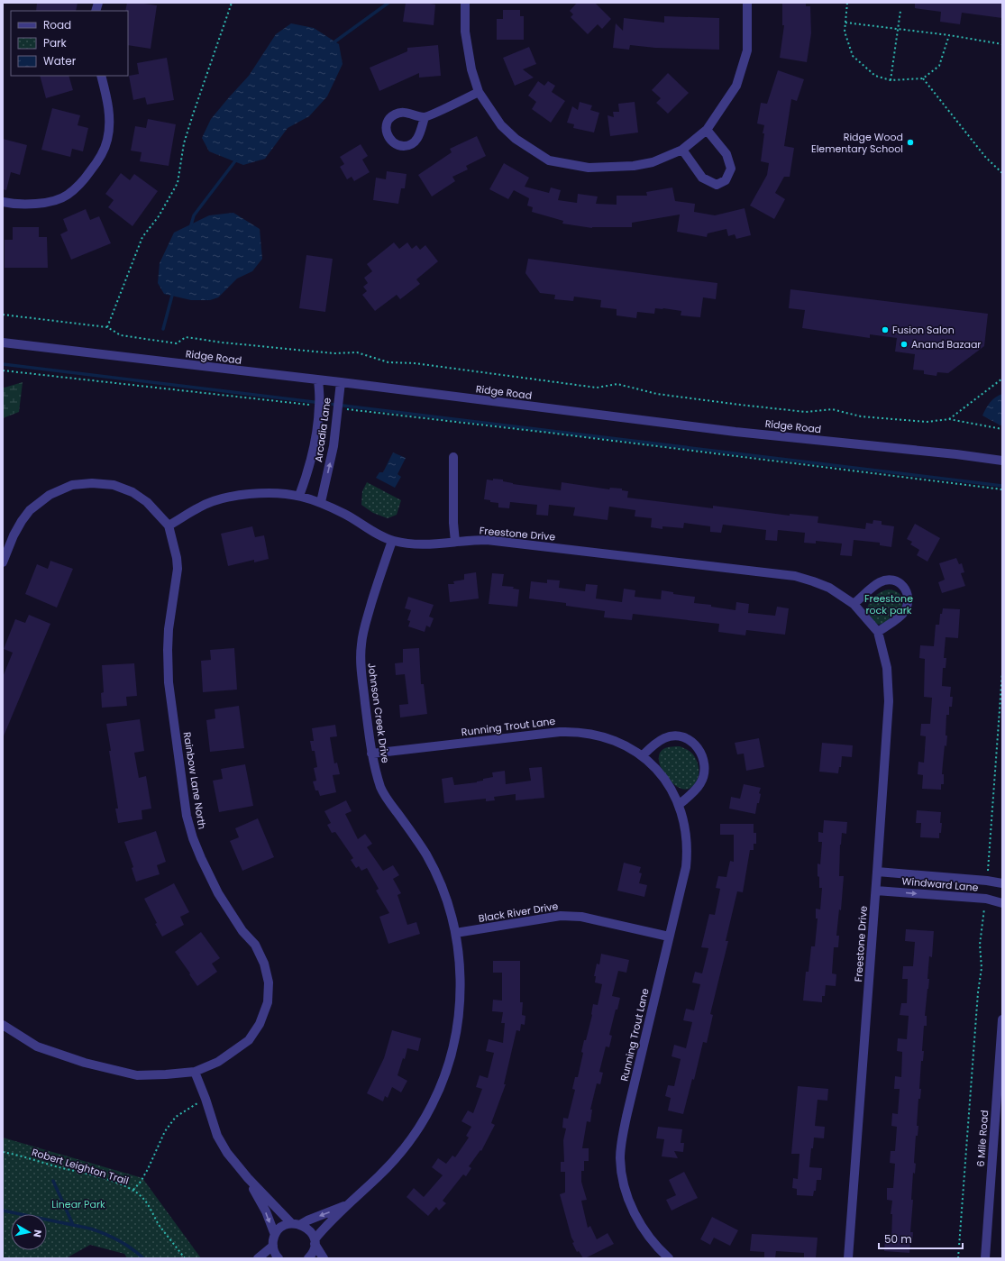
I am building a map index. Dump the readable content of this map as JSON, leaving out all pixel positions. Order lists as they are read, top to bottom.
{
  "streets": {
    "street": [
      "Ridge Road",
      "Arcadia Lane",
      "Freestone Drive",
      "Johnson Creek Drive",
      "Running Trout Lane",
      "Rainbow Lane North",
      "Windward Lane",
      "Black River Drive",
      "6 Mile Road"
    ],
    "path": ["Robert Leighton Trail"]
  },
  "crossings": [
    ["Ridge Road", "Arcadia Lane"],
    ["Arcadia Lane", "Freestone Drive"],
    ["Freestone Drive", "Johnson Creek Drive"],
    ["Freestone Drive", "Rainbow Lane North"],
    ["Freestone Drive", "Windward Lane"],
    ["Johnson Creek Drive", "Running Trout Lane"],
    ["Johnson Creek Drive", "Black River Drive"],
    ["Running Trout Lane", "Black River Drive"]
  ],
  "parks": ["Freestone rock park", "Linear Park"],
  "places": ["Ridge Wood Elementary School", "Fusion Salon", "Anand Bazaar"],
  "legend": ["Road", "Park", "Water"],
  "scale_bar": "50 m",
  "north": "right"
}
